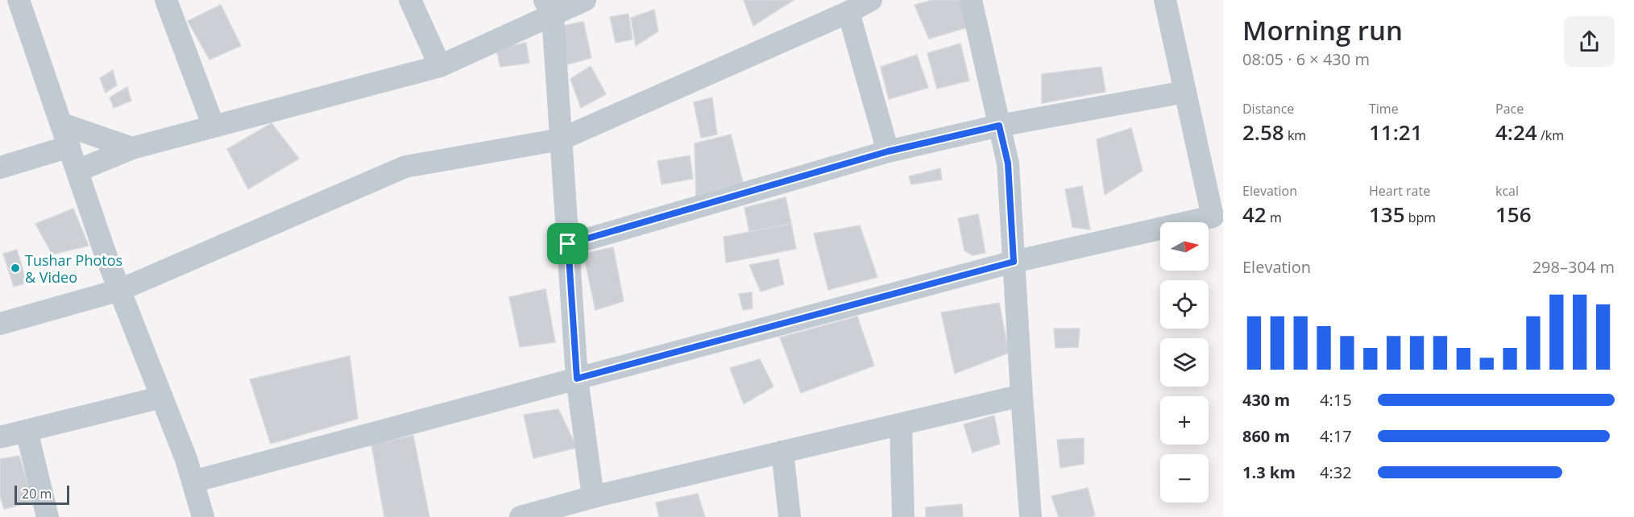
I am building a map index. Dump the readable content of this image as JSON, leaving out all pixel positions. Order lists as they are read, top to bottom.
{
  "places": ["Tushar Photos & Video"],
  "scale_bar": "20 m",
  "north": "right",
  "page": {
    "heading": ["Morning run", "08:05 · 6 × 430 m"],
    "stats": [
      ["Distance", "2.58 km"],
      ["Time", "11:21"],
      ["Pace", "4:24 /km"],
      ["Elevation", "42 m"],
      ["Heart rate", "135 bpm"],
      ["kcal", "156"]
    ],
    "map_buttons": ["+", "−"],
    "chart": ["Elevation", "298–304 m"],
    "list": [
      {
        "name": "430 m",
        "note": "4:15"
      },
      {
        "name": "860 m",
        "note": "4:17"
      },
      {
        "name": "1.3 km",
        "note": "4:32"
      }
    ],
    "scale": "20 m"
  }
}
